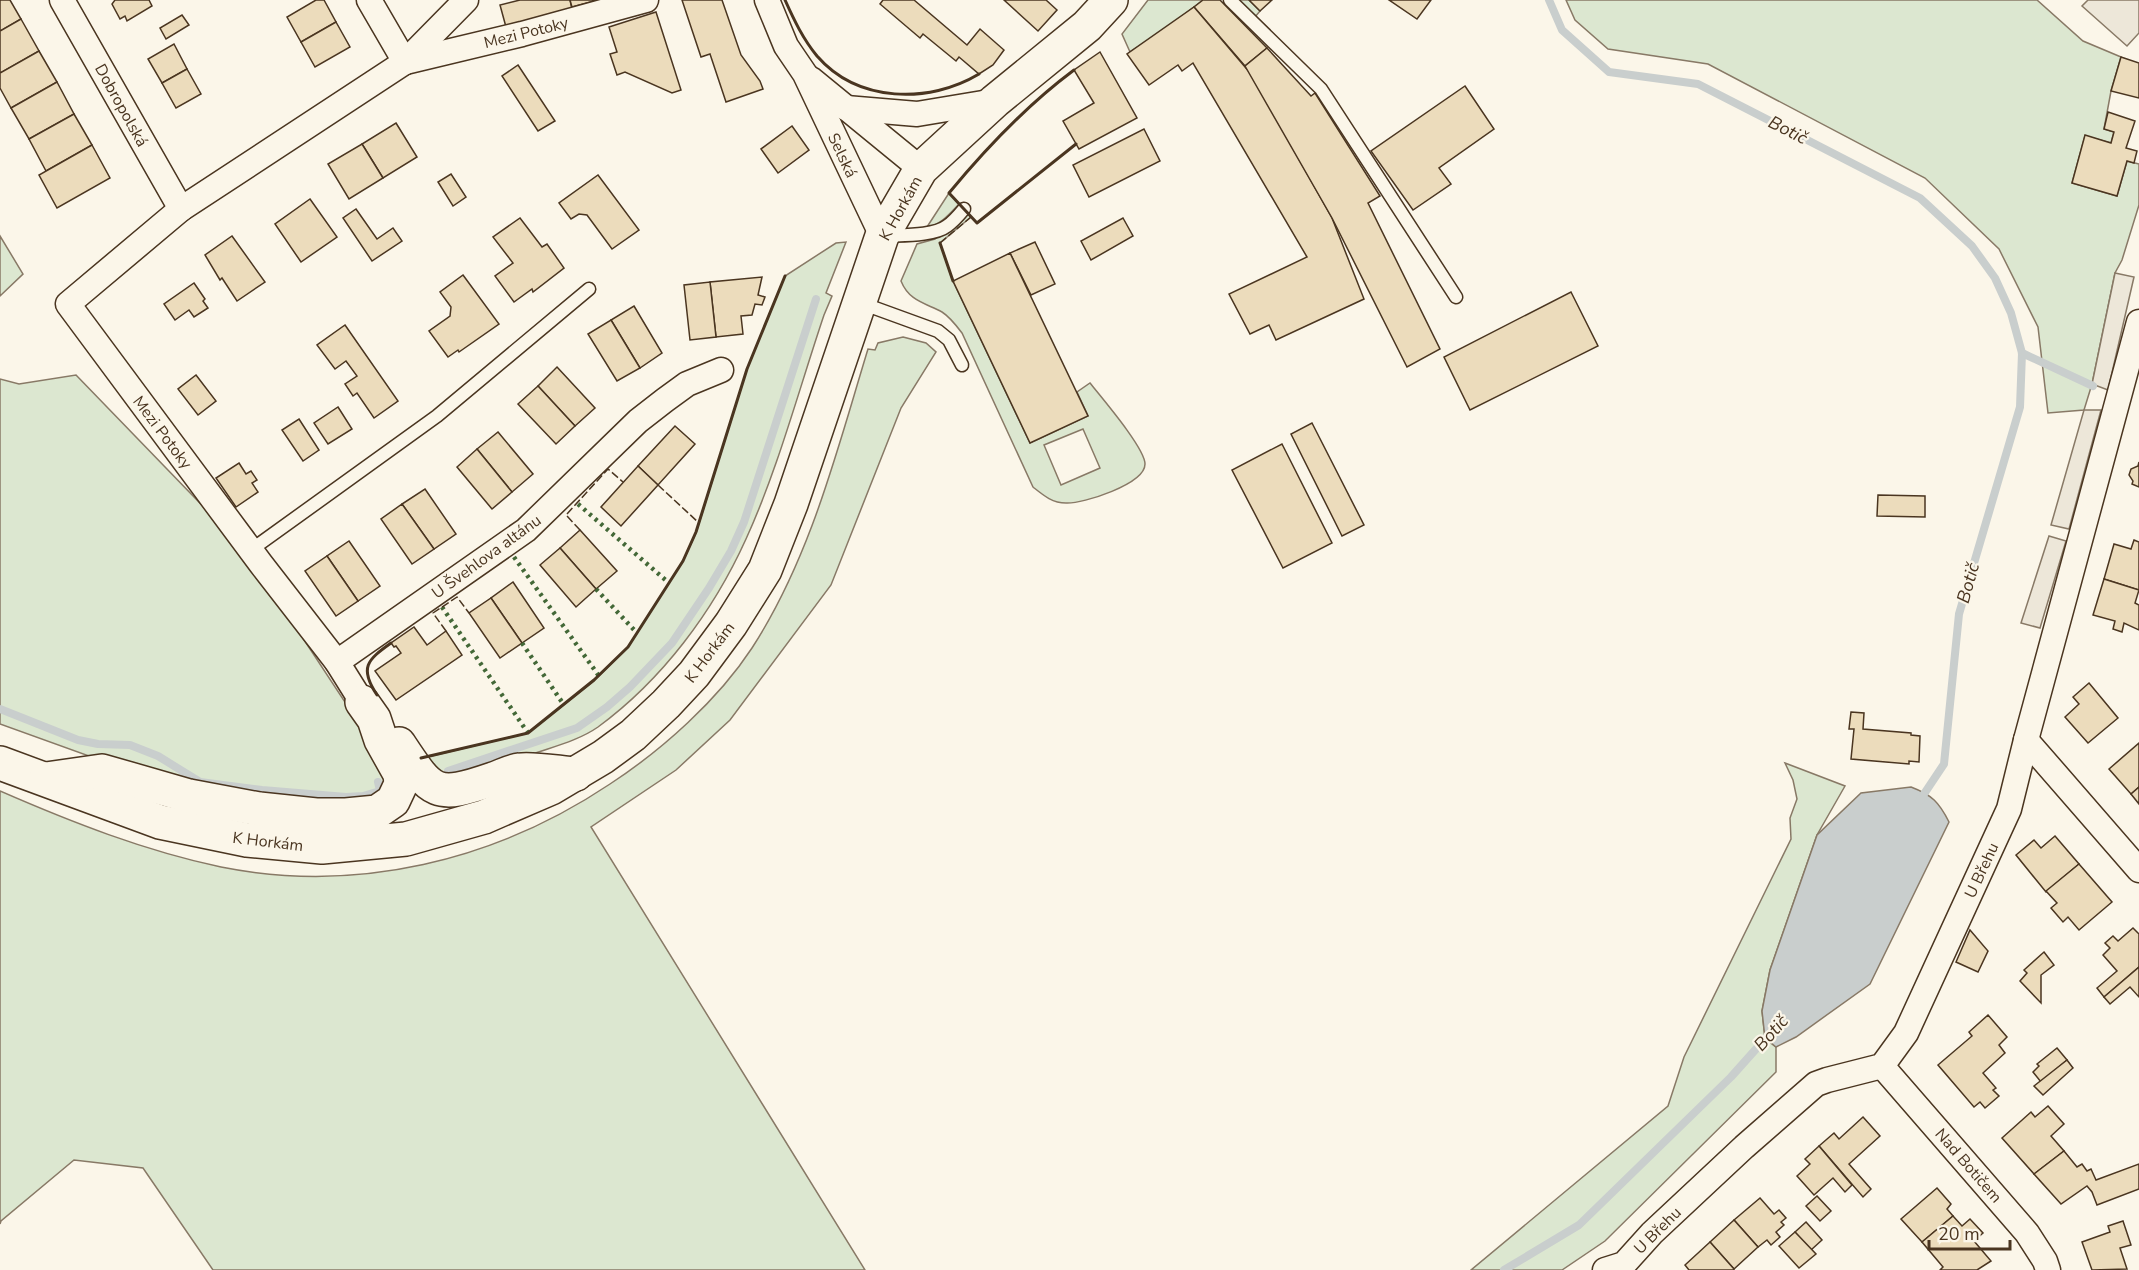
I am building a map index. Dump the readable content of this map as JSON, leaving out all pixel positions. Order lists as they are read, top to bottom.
{
  "streets": {
    "main road": ["K Horkám"],
    "street": [
      "Mezi Potoky",
      "Dobropolská",
      "Selská",
      "U Švehlova altánu",
      "U Břehu",
      "Nad Botičem"
    ]
  },
  "crossings": [
    ["Mezi Potoky", "Dobropolská"],
    ["Selská", "K Horkám"],
    ["U Břehu", "Nad Botičem"]
  ],
  "water": ["Botič"],
  "scale_bar": "20 m"
}
